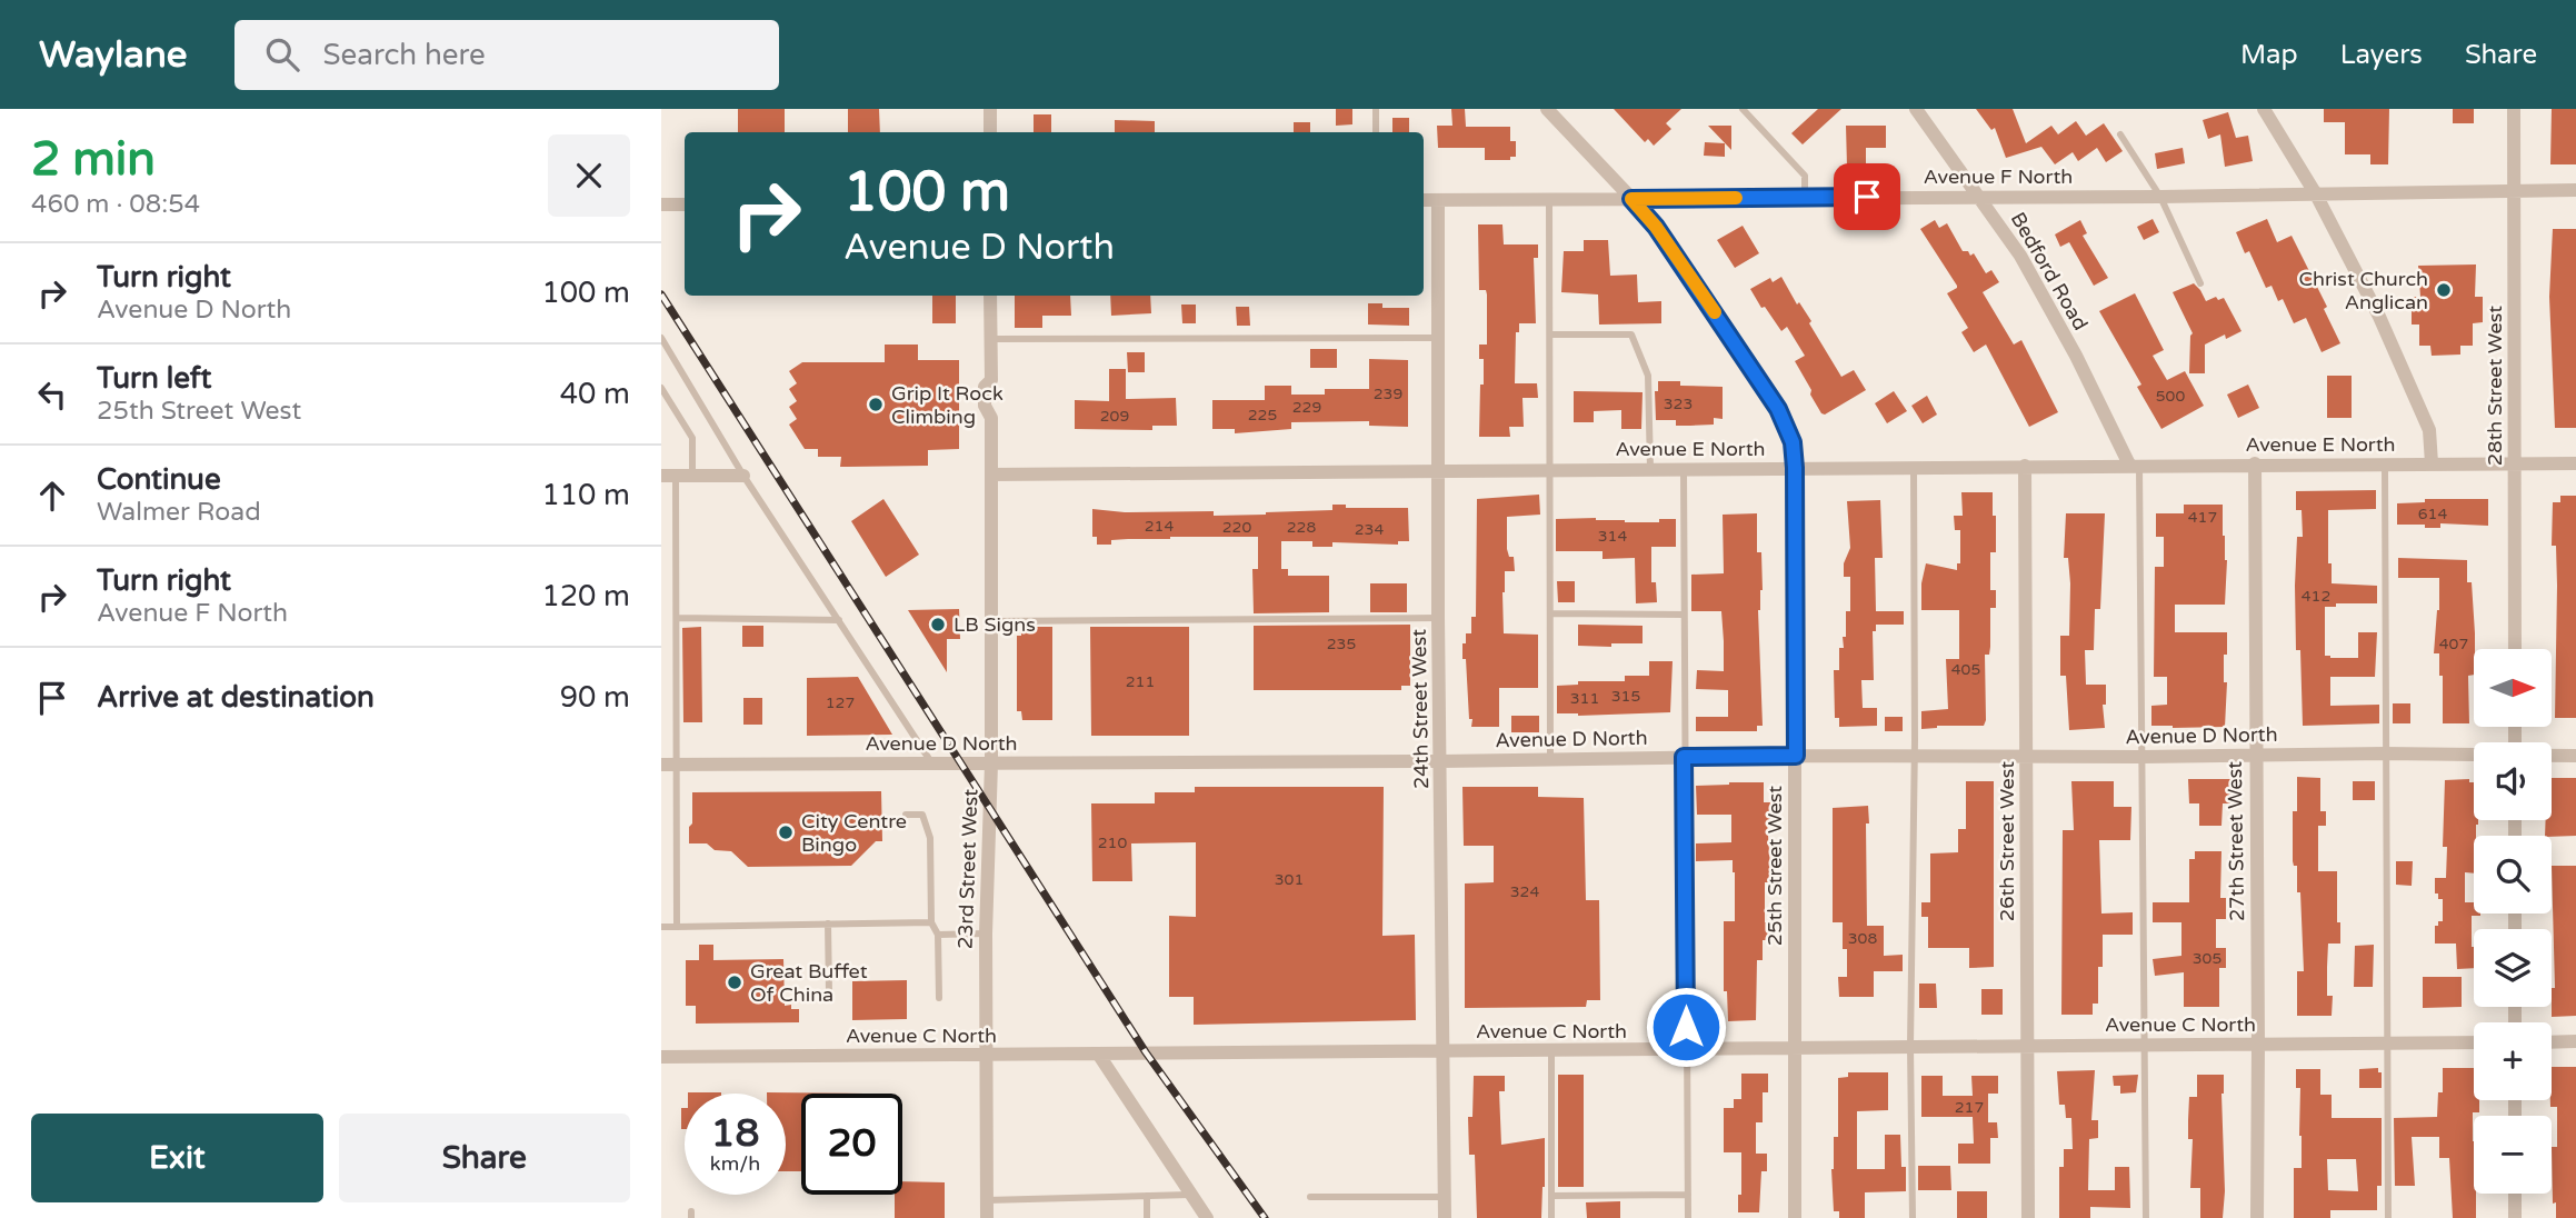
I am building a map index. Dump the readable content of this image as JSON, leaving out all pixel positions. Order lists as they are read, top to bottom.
{
  "streets": {
    "street": [
      "Avenue F North",
      "Bedford Road",
      "28th Street West",
      "Avenue E North",
      "24th Street West",
      "Avenue D North",
      "26th Street West",
      "27th Street West",
      "25th Street West",
      "23rd Street West",
      "Avenue C North"
    ]
  },
  "crossings": [
    ["Avenue F North", "Bedford Road"],
    ["Avenue F North", "28th Street West"],
    ["Avenue F North", "24th Street West"],
    ["Avenue F North", "25th Street West"],
    ["Bedford Road", "Avenue E North"],
    ["28th Street West", "Avenue E North"],
    ["Avenue E North", "24th Street West"],
    ["Avenue E North", "26th Street West"],
    ["Avenue E North", "27th Street West"],
    ["Avenue E North", "25th Street West"],
    ["Avenue E North", "23rd Street West"],
    ["24th Street West", "Avenue D North"],
    ["24th Street West", "Avenue C North"],
    ["Avenue D North", "26th Street West"],
    ["Avenue D North", "27th Street West"],
    ["Avenue D North", "25th Street West"],
    ["Avenue D North", "23rd Street West"],
    ["26th Street West", "Avenue C North"],
    ["27th Street West", "Avenue C North"],
    ["25th Street West", "Avenue C North"],
    ["23rd Street West", "Avenue C North"]
  ],
  "places": [
    "Christ Church Anglican",
    "Grip It Rock Climbing",
    "LB Signs",
    "City Centre Bingo",
    "Great Buffet Of China"
  ],
  "house_numbers": [
    "239",
    "500",
    "323",
    "229",
    "225",
    "209",
    "614",
    "417",
    "214",
    "220",
    "228",
    "234",
    "314",
    "412",
    "235",
    "407",
    "405",
    "211",
    "315",
    "311",
    "127",
    "210",
    "301",
    "324",
    "308",
    "305",
    "217"
  ],
  "north": "right",
  "page": {
    "header": "Waylane",
    "search": "Search here",
    "nav": ["Map", "Layers", "Share"],
    "heading": ["2 min", "460 m · 08:54"],
    "turn": ["100 m", "Avenue D North"],
    "list": [
      {
        "name": "Turn right",
        "note": "Avenue D North",
        "value": "100 m"
      },
      {
        "name": "Turn left",
        "note": "25th Street West",
        "value": "40 m"
      },
      {
        "name": "Continue",
        "note": "Walmer Road",
        "value": "110 m"
      },
      {
        "name": "Turn right",
        "note": "Avenue F North",
        "value": "120 m"
      },
      {
        "name": "Arrive at destination",
        "value": "90 m"
      }
    ],
    "map_buttons": ["+", "−"],
    "speed": "18 km/h",
    "limit": "20",
    "buttons": ["Exit", "Share"]
  }
}
